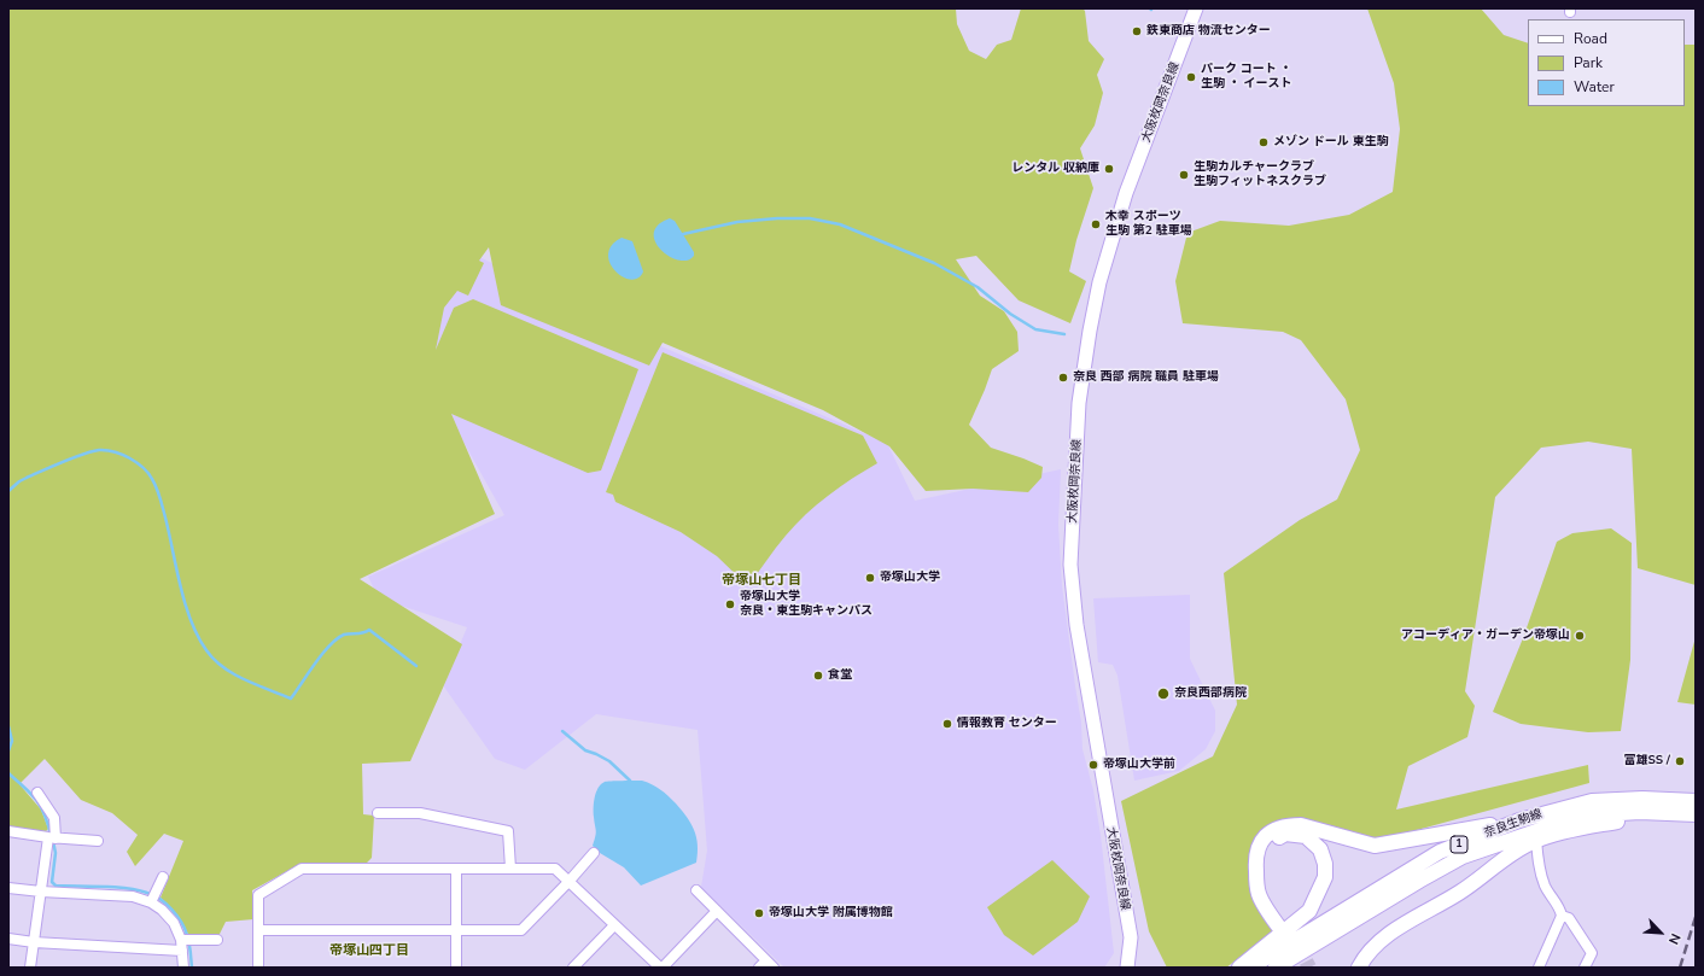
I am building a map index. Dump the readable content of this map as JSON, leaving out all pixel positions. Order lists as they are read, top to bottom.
{
  "streets": {
    "main road": ["大阪枚岡奈良線", "奈良生駒線", "1"]
  },
  "districts": ["帝塚山七丁目", "帝塚山四丁目"],
  "places": [
    "鉄東商店 物流センター",
    "パーク コート ・ 生駒 ・ イースト",
    "メゾン ドール 東生駒",
    "レンタル 収納庫",
    "生駒カルチャークラブ 生駒フィットネスクラブ",
    "木幸 スポーツ 生駒 第2 駐車場",
    "奈良 西部 病院 職員 駐車場",
    "帝塚山大学",
    "帝塚山大学 奈良・東生駒キャンパス",
    "アコーディア・ガーデン帝塚山",
    "食堂",
    "奈良西部病院",
    "情報教育 センター",
    "富雄SS /",
    "帝塚山大学前",
    "帝塚山大学 附属博物館"
  ],
  "legend": ["Road", "Park", "Water"],
  "north": "bottom right"
}
